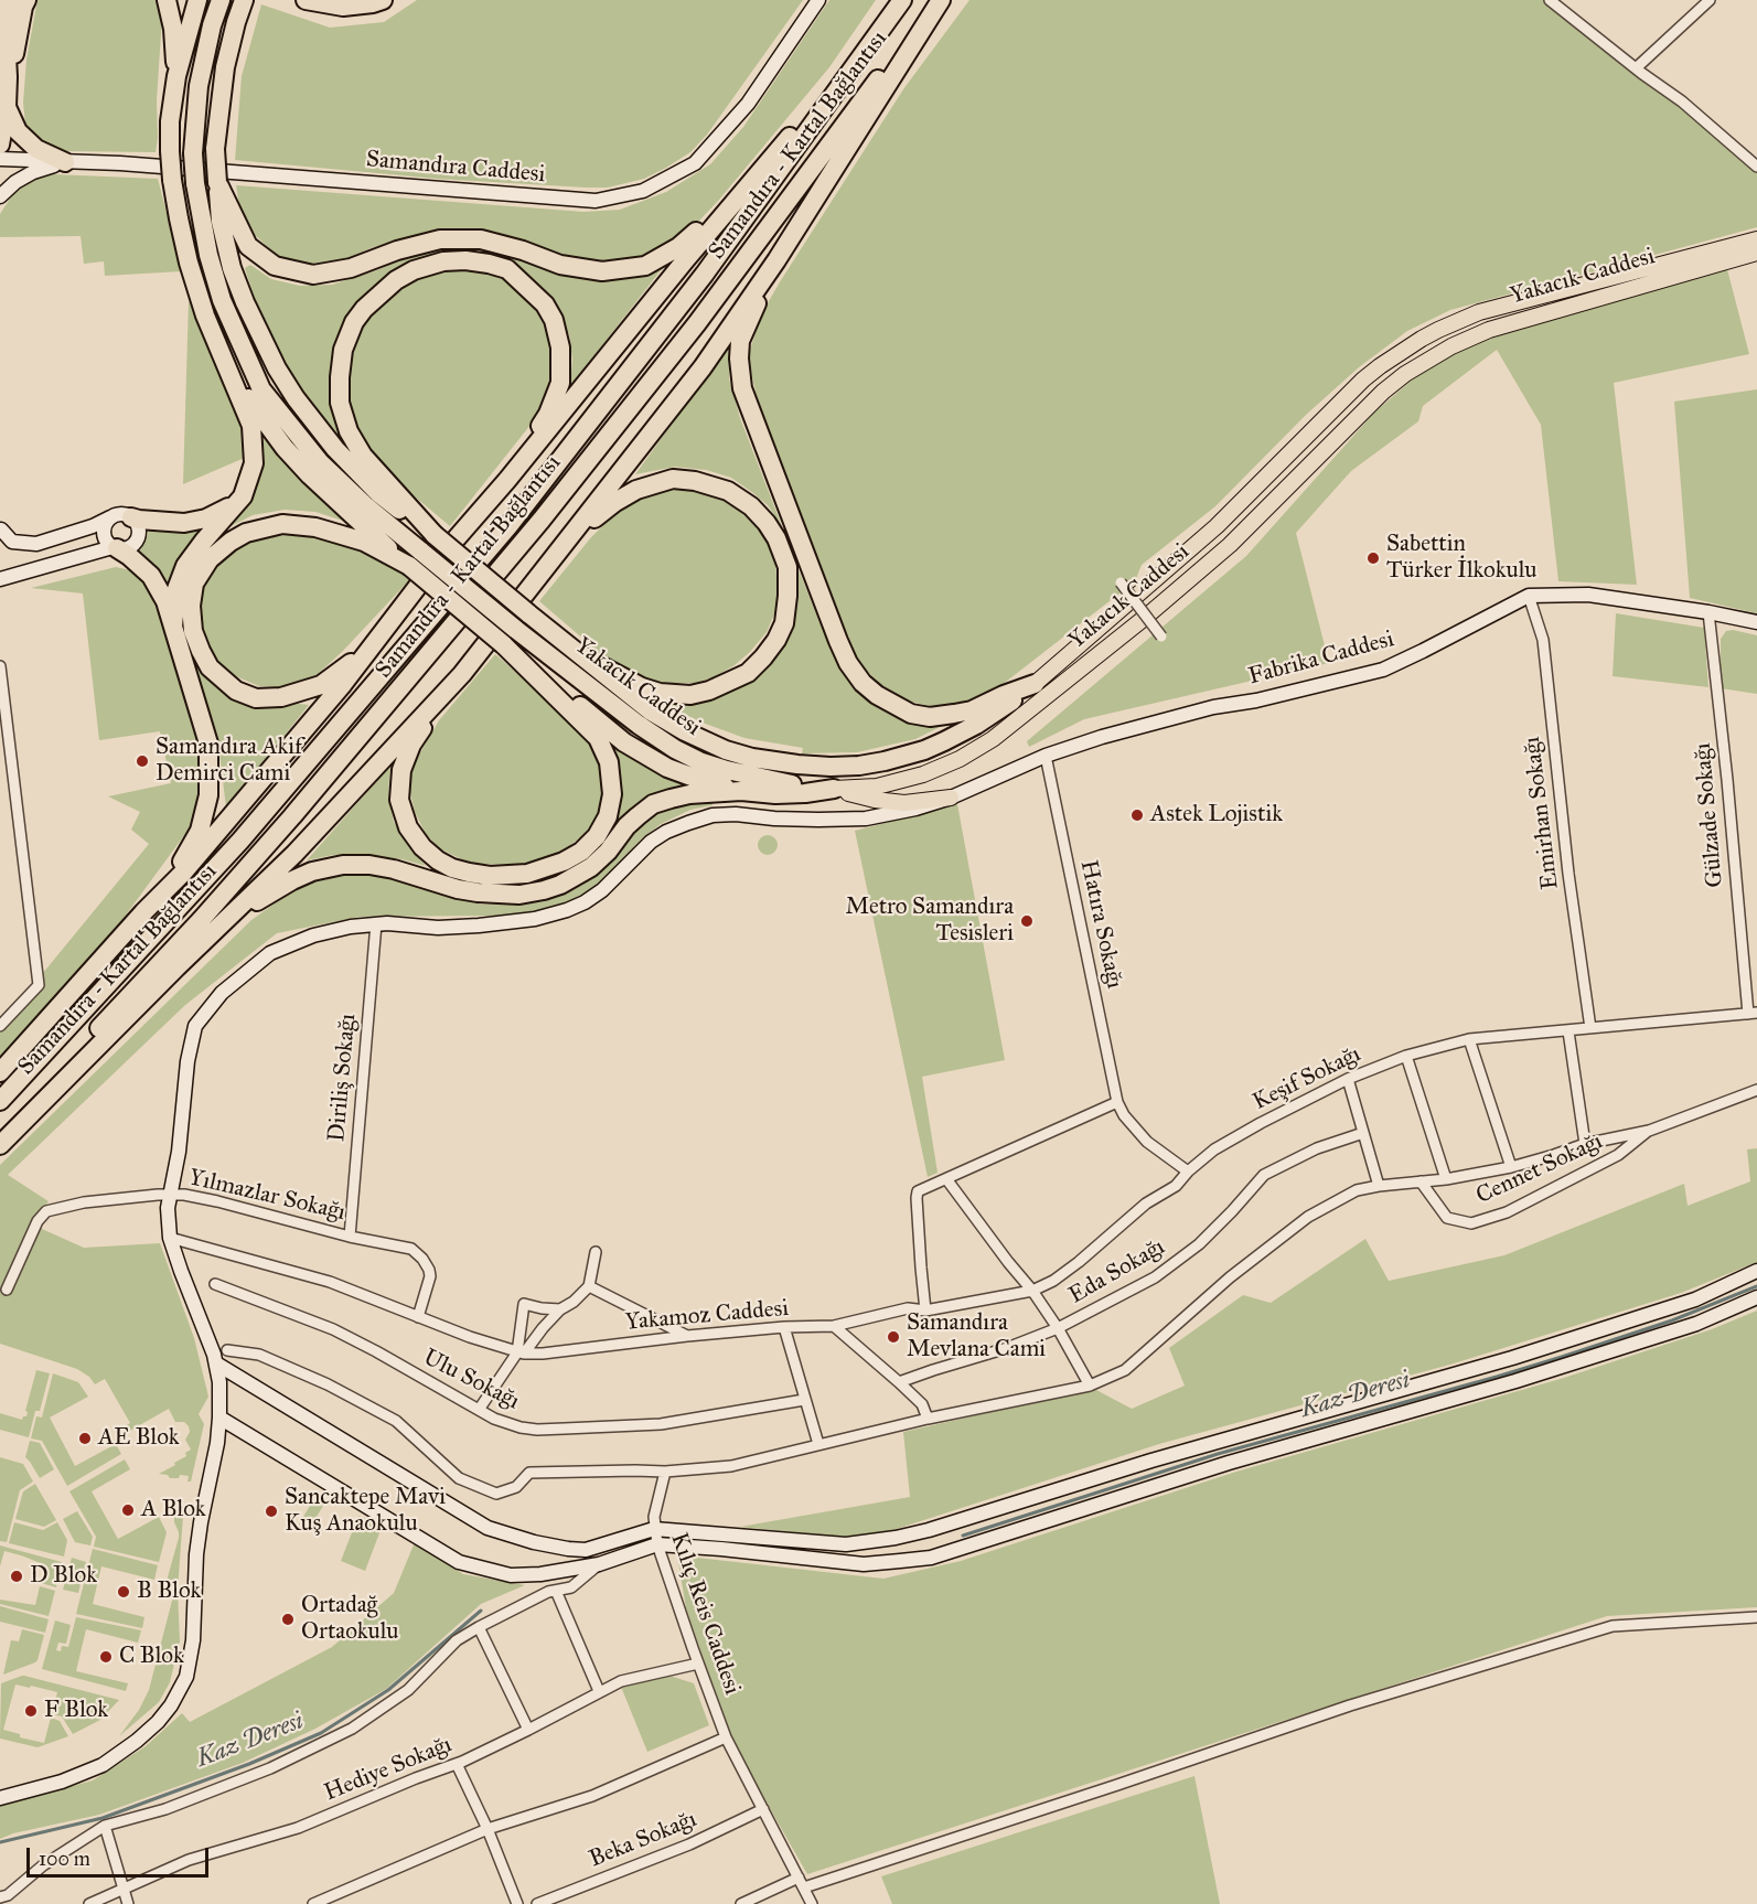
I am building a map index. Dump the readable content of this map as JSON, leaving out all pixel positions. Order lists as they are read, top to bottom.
{
  "streets": {
    "highway": ["Samandıra - Kartal Bağlantısı", "Yakacık Caddesi"],
    "main road": ["Samandıra Caddesi", "Fabrika Caddesi"],
    "street": [
      "Emirhan Sokağı",
      "Gülzade Sokağı",
      "Hatıra Sokağı",
      "Diriliş Sokağı",
      "Keşif Sokağı",
      "Cennet Sokağı",
      "Yılmazlar Sokağı",
      "Eda Sokağı",
      "Yakamoz Caddesi",
      "Ulu Sokağı",
      "Kılıç Reis Caddesi",
      "Hediye Sokağı",
      "Beka Sokağı"
    ]
  },
  "crossings": [
    ["Fabrika Caddesi", "Emirhan Sokağı"],
    ["Fabrika Caddesi", "Gülzade Sokağı"],
    ["Fabrika Caddesi", "Hatıra Sokağı"],
    ["Fabrika Caddesi", "Diriliş Sokağı"],
    ["Fabrika Caddesi", "Yılmazlar Sokağı"],
    ["Fabrika Caddesi", "Yakamoz Caddesi"],
    ["Emirhan Sokağı", "Keşif Sokağı"],
    ["Gülzade Sokağı", "Keşif Sokağı"],
    ["Diriliş Sokağı", "Yılmazlar Sokağı"],
    ["Keşif Sokağı", "Yakamoz Caddesi"],
    ["Yılmazlar Sokağı", "Yakamoz Caddesi"],
    ["Kılıç Reis Caddesi", "Hediye Sokağı"],
    ["Kılıç Reis Caddesi", "Beka Sokağı"]
  ],
  "water": ["Kaz Deresi"],
  "places": [
    "Sabettin Türker İlkokulu",
    "Samandıra Akif Demirci Cami",
    "Astek Lojistik",
    "Metro Samandıra Tesisleri",
    "Samandıra Mevlana Cami",
    "AE Blok",
    "A Blok",
    "Sancaktepe Mavi Kuş Anaokulu",
    "D Blok",
    "B Blok",
    "Ortadağ Ortaokulu",
    "C Blok",
    "F Blok"
  ],
  "scale_bar": "100 m"
}
